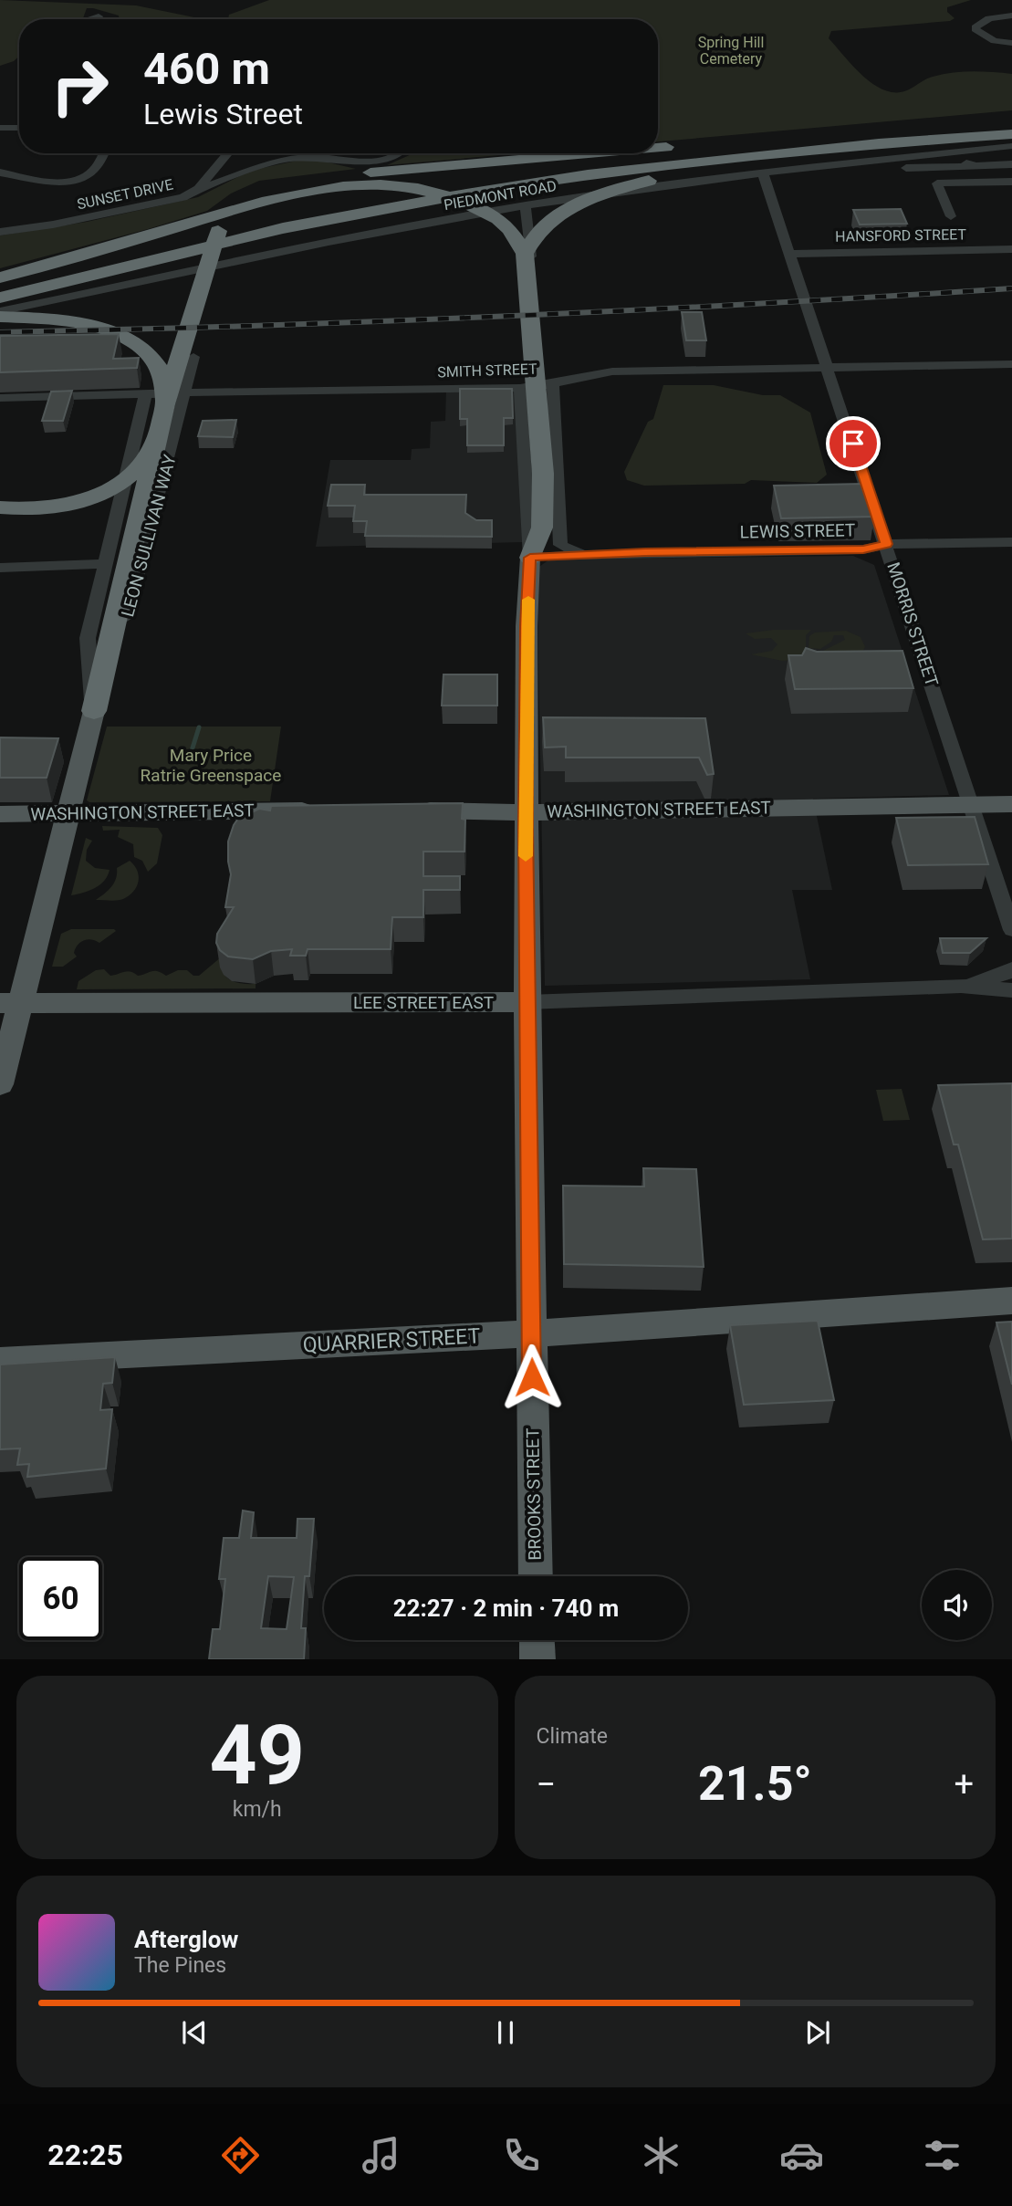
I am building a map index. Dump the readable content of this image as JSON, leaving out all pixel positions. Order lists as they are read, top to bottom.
{
  "streets": {
    "main road": [
      "LEON SULLIVAN WAY",
      "WASHINGTON STREET EAST",
      "LEE STREET EAST",
      "QUARRIER STREET",
      "BROOKS STREET"
    ],
    "street": [
      "SUNSET DRIVE",
      "PIEDMONT ROAD",
      "HANSFORD STREET",
      "SMITH STREET",
      "LEWIS STREET",
      "MORRIS STREET"
    ]
  },
  "crossings": [
    ["PIEDMONT ROAD", "MORRIS STREET"],
    ["HANSFORD STREET", "MORRIS STREET"],
    ["SMITH STREET", "LEON SULLIVAN WAY"],
    ["SMITH STREET", "MORRIS STREET"],
    ["LEWIS STREET", "MORRIS STREET"],
    ["LEWIS STREET", "BROOKS STREET"],
    ["LEON SULLIVAN WAY", "WASHINGTON STREET EAST"],
    ["LEON SULLIVAN WAY", "LEE STREET EAST"],
    ["MORRIS STREET", "WASHINGTON STREET EAST"],
    ["WASHINGTON STREET EAST", "BROOKS STREET"],
    ["LEE STREET EAST", "BROOKS STREET"],
    ["QUARRIER STREET", "BROOKS STREET"]
  ],
  "parks": ["Spring Hill Cemetery", "Mary Price Ratrie Greenspace"],
  "page": {
    "turn": ["460 m", "Lewis Street"],
    "limit": "60",
    "trip": "22:27 · 2 min · 740 m",
    "tile": [
      ["49", "km/h"],
      "Climate"
    ],
    "heat": ["−", "21.5°", "+"],
    "song": ["Afterglow", "The Pines"],
    "tabs": "22:25"
  }
}
